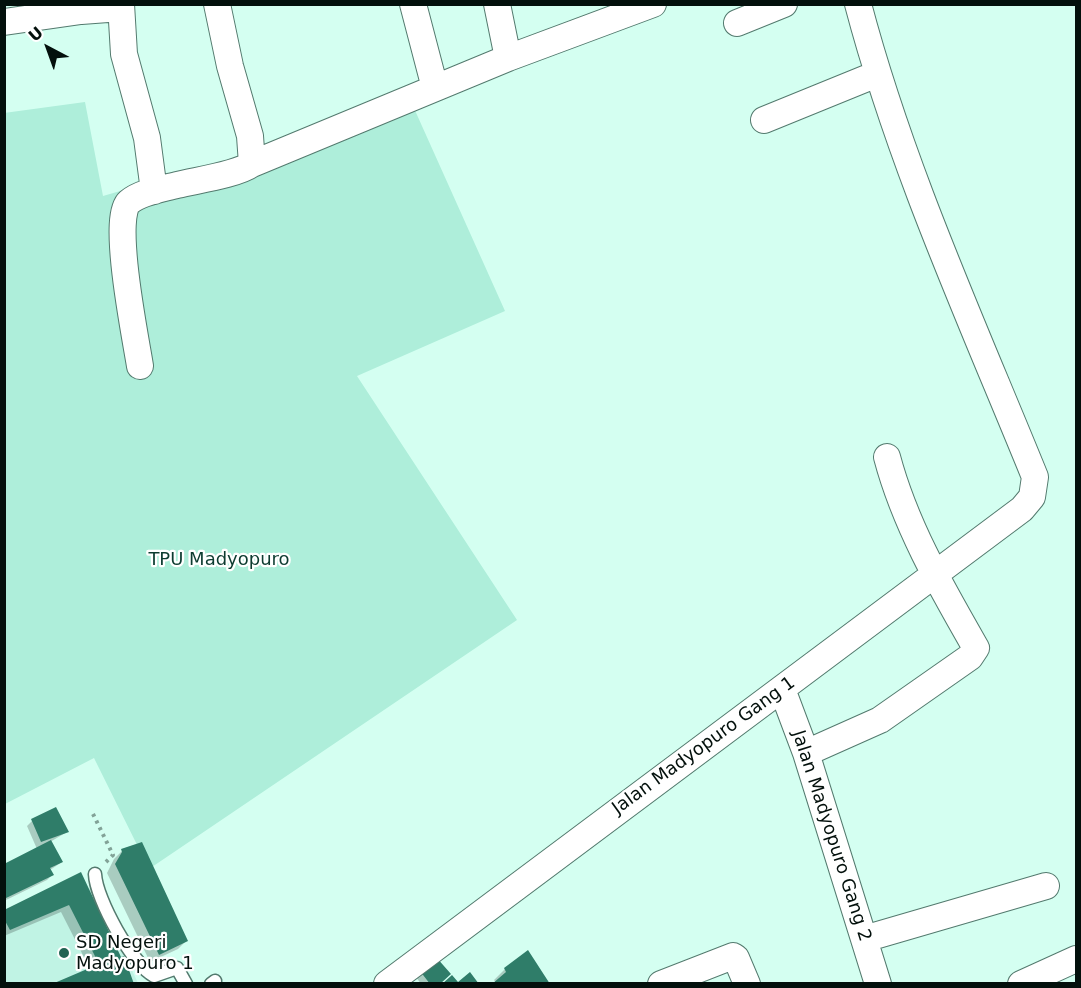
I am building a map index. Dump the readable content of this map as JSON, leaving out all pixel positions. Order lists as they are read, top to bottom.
{
  "streets": {
    "street": ["Jalan Madyopuro Gang 1", "Jalan Madyopuro Gang 2"]
  },
  "crossings": [
    ["Jalan Madyopuro Gang 1", "Jalan Madyopuro Gang 2"]
  ],
  "parks": ["TPU Madyopuro"],
  "places": ["SD Negeri Madyopuro 1"],
  "north": "top left"
}
